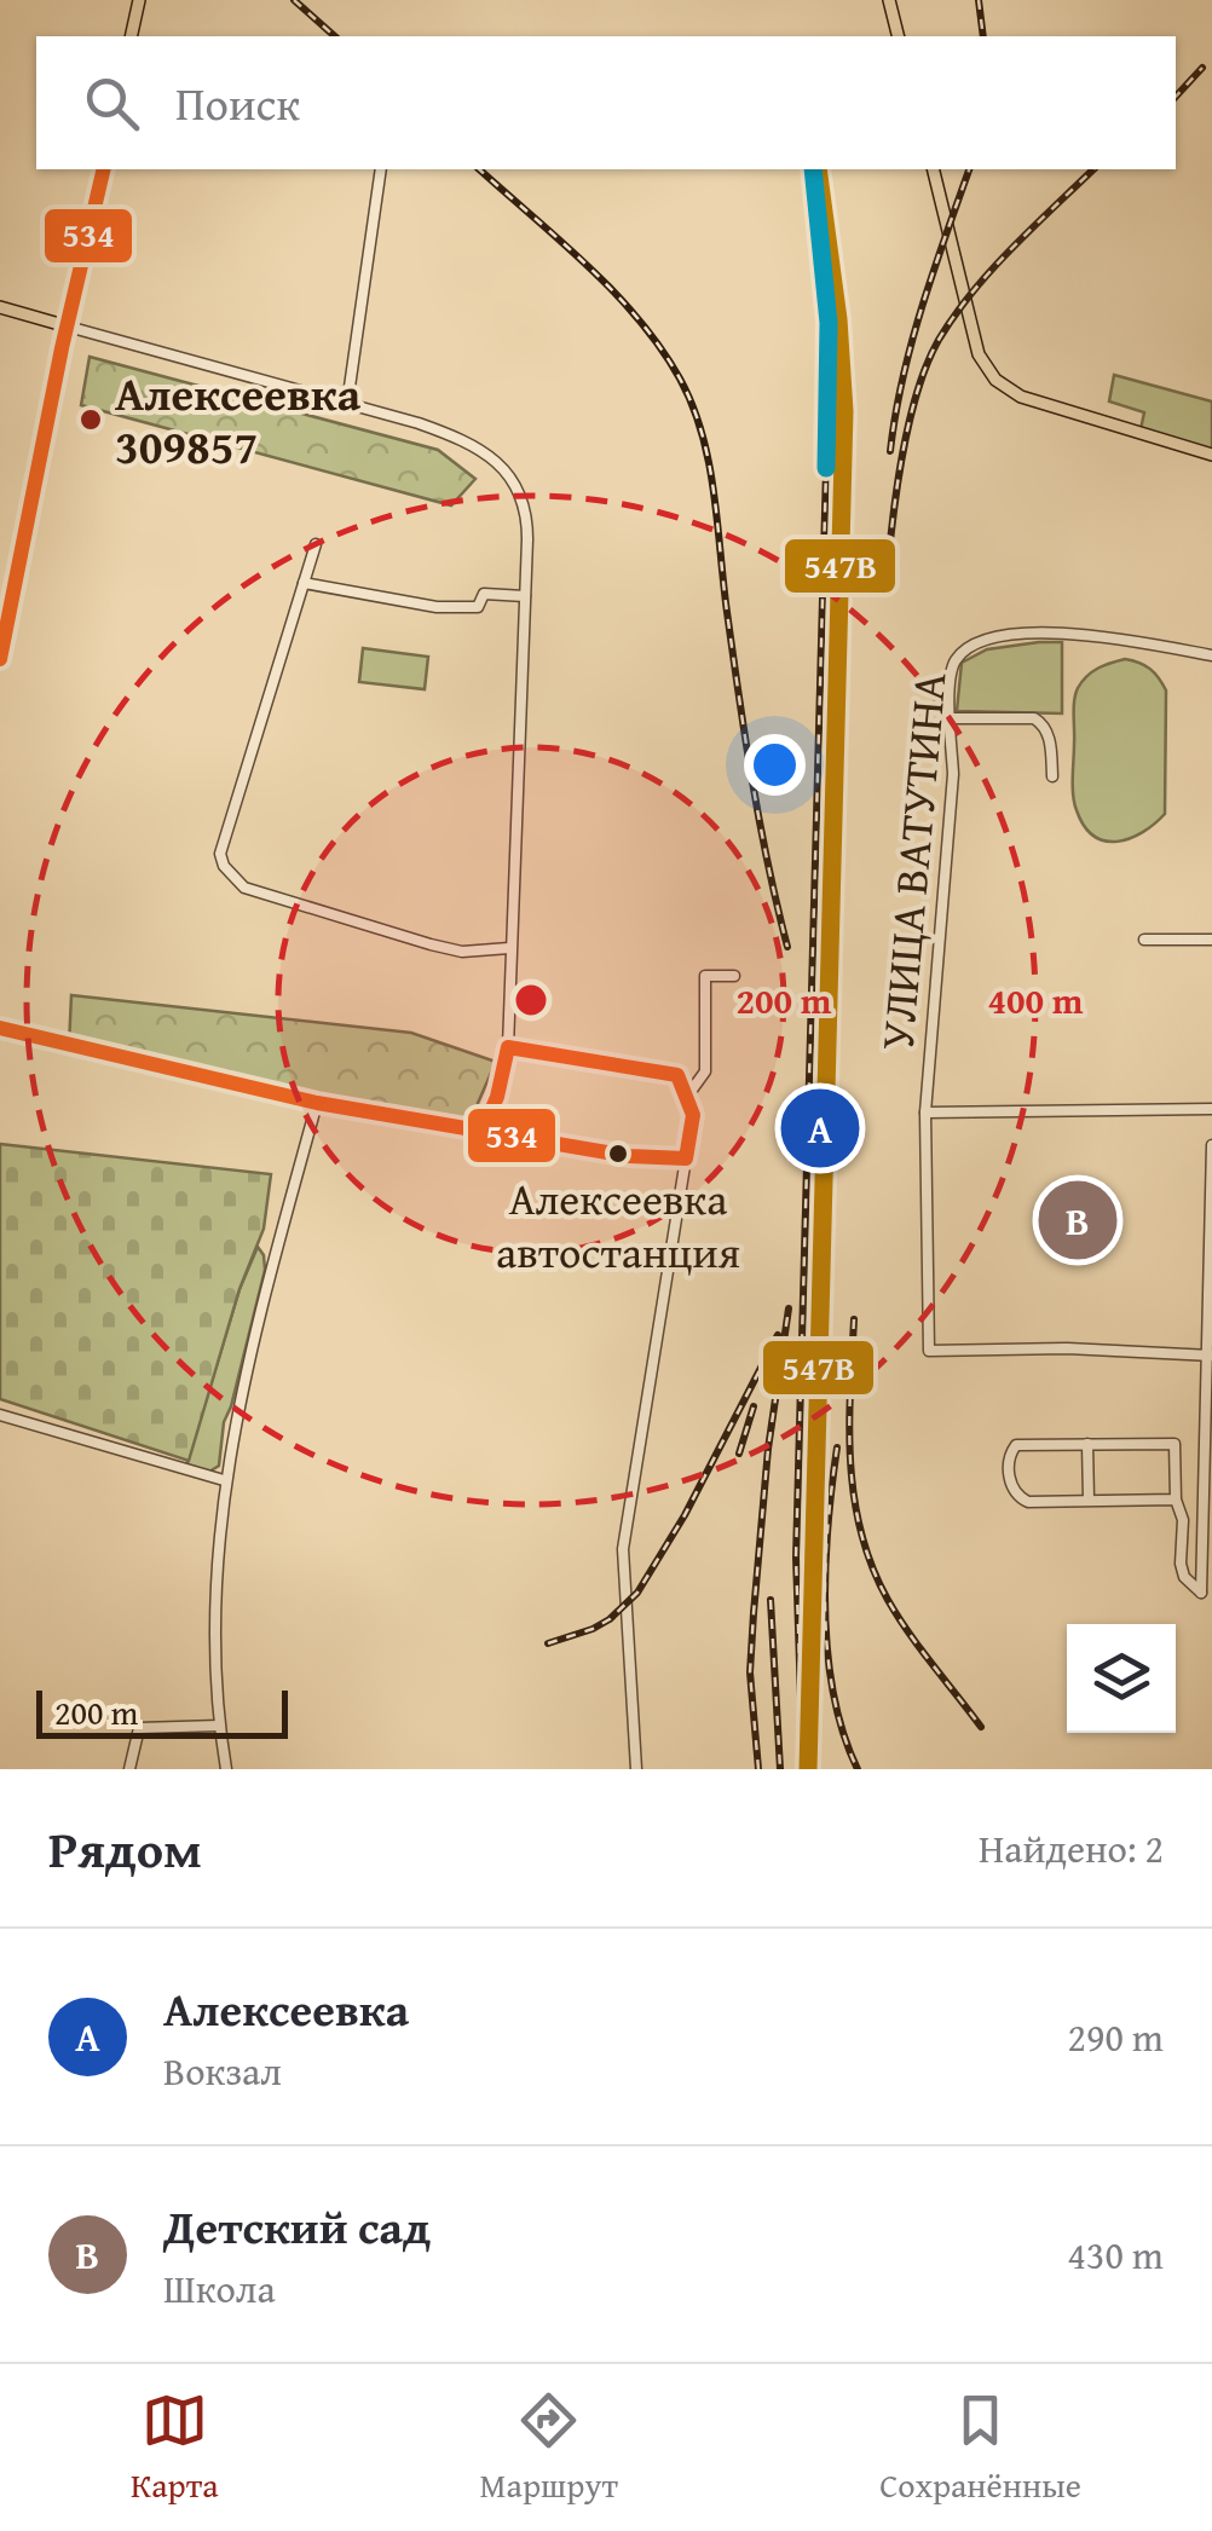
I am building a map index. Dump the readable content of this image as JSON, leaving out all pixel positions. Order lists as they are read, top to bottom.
{
  "streets": {
    "street": ["УЛИЦА ВАТУТИНА"]
  },
  "places": ["Алексеевка 309857", "Алексеевка автостанция"],
  "lines": ["transit line 547В", "transit line 534"],
  "scale_bar": "200 m",
  "page": {
    "search": "Поиск",
    "pins": ["A", "B"],
    "scale": "200 m",
    "heading": ["Рядом", "Найдено: 2"],
    "list": [
      {
        "mark": "A",
        "name": "Алексеевка",
        "note": "Вокзал",
        "value": "290 m"
      },
      {
        "mark": "B",
        "name": "Детский сад",
        "note": "Школа",
        "value": "430 m"
      }
    ],
    "nav": ["Карта", "Маршрут", "Сохранённые"]
  },
  "rings": ["200 m", "400 m"]
}
